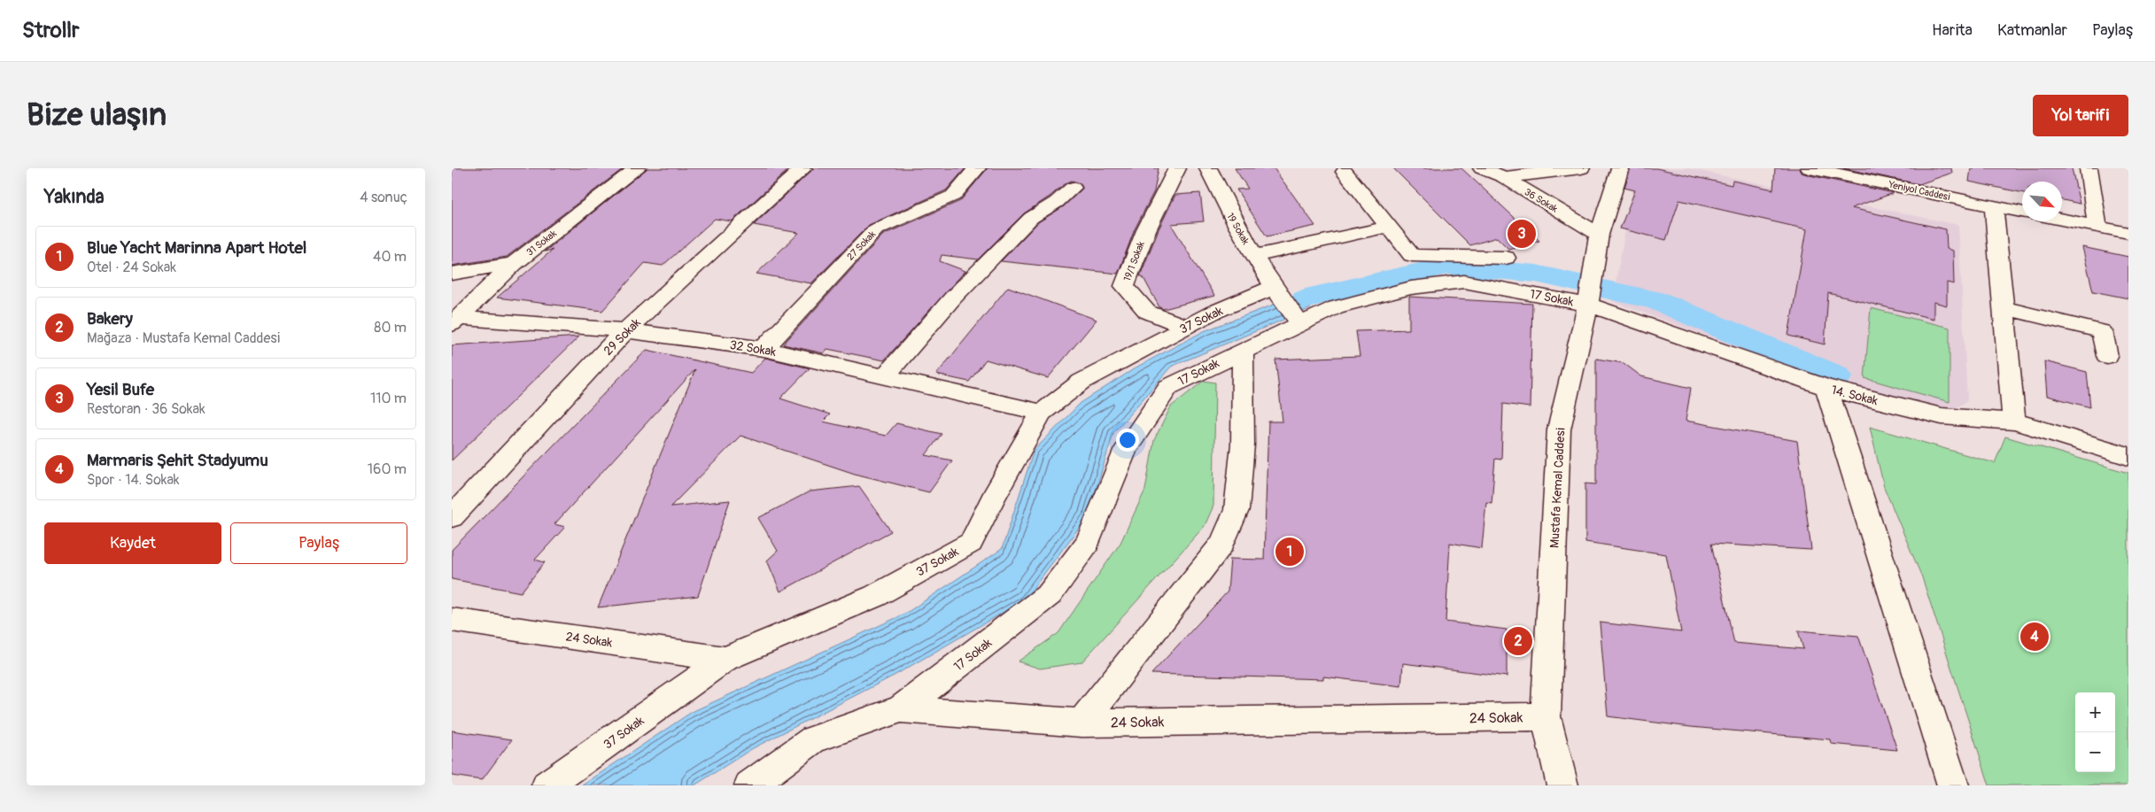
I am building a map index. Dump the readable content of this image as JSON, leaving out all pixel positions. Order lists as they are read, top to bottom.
{
  "streets": {
    "street": [
      "Yeniyol Caddesi",
      "36 Sokak",
      "19 Sokak",
      "31 Sokak",
      "27 Sokak",
      "19/1 Sokak",
      "17 Sokak",
      "37 Sokak",
      "29 Sokak",
      "32 Sokak",
      "14. Sokak",
      "Mustafa Kemal Caddesi",
      "24 Sokak"
    ]
  },
  "crossings": [
    ["36 Sokak", "Mustafa Kemal Caddesi"],
    ["19 Sokak", "17 Sokak"],
    ["19 Sokak", "37 Sokak"],
    ["31 Sokak", "32 Sokak"],
    ["27 Sokak", "32 Sokak"],
    ["19/1 Sokak", "37 Sokak"],
    ["17 Sokak", "14. Sokak"],
    ["17 Sokak", "Mustafa Kemal Caddesi"],
    ["17 Sokak", "24 Sokak"],
    ["37 Sokak", "32 Sokak"],
    ["37 Sokak", "24 Sokak"],
    ["29 Sokak", "32 Sokak"],
    ["14. Sokak", "Mustafa Kemal Caddesi"],
    ["Mustafa Kemal Caddesi", "24 Sokak"]
  ],
  "north": "bottom right",
  "page": {
    "header": "Strollr",
    "nav": ["Harita", "Katmanlar", "Paylaş"],
    "buttons": [
      "Yol tarifi",
      ["Kaydet", "Paylaş"]
    ],
    "title": "Bize ulaşın",
    "heading": ["Yakında", "4 sonuç"],
    "pins": [
      "3",
      "1",
      "4",
      "2"
    ],
    "list": [
      {
        "mark": "1",
        "name": "Blue Yacht Marinna Apart Hotel",
        "note": "Otel · 24 Sokak",
        "value": "40 m"
      },
      {
        "mark": "2",
        "name": "Bakery",
        "note": "Mağaza · Mustafa Kemal Caddesi",
        "value": "80 m"
      },
      {
        "mark": "3",
        "name": "Yesil Bufe",
        "note": "Restoran · 36 Sokak",
        "value": "110 m"
      },
      {
        "mark": "4",
        "name": "Marmaris Şehit Stadyumu",
        "note": "Spor · 14. Sokak",
        "value": "160 m"
      }
    ],
    "map_buttons": ["+", "−"]
  }
}
